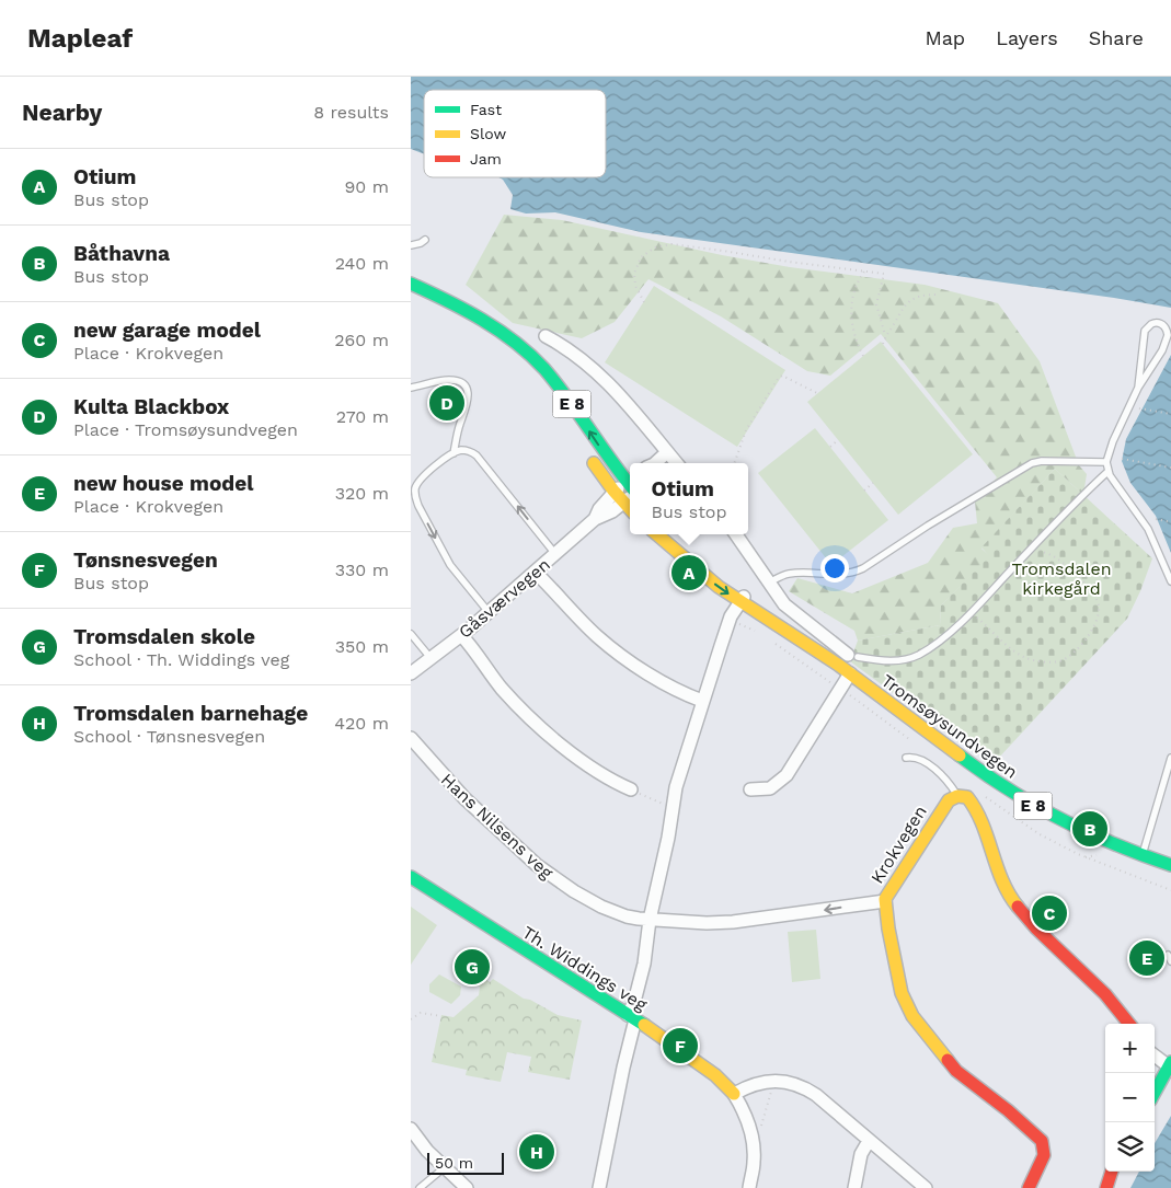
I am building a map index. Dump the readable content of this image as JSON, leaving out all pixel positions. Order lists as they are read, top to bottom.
{
  "streets": {
    "main road": [
      "E 8",
      "Tromsøysundvegen",
      "Krokvegen",
      "Th. Widdings veg"
    ],
    "street": ["Gåsværvegen", "Hans Nilsens veg"]
  },
  "crossings": [
    ["Hans Nilsens veg", "Krokvegen"]
  ],
  "one_way": ["Hans Nilsens veg"],
  "parks": ["Tromsdalen kirkegård"],
  "legend": ["Fast", "Slow", "Jam"],
  "scale_bar": "50 m",
  "page": {
    "header": "Mapleaf",
    "nav": ["Map", "Layers", "Share"],
    "heading": ["Nearby", "8 results"],
    "list": [
      {
        "mark": "A",
        "name": "Otium",
        "note": "Bus stop",
        "value": "90 m"
      },
      {
        "mark": "B",
        "name": "Båthavna",
        "note": "Bus stop",
        "value": "240 m"
      },
      {
        "mark": "C",
        "name": "new garage model",
        "note": "Place · Krokvegen",
        "value": "260 m"
      },
      {
        "mark": "D",
        "name": "Kulta Blackbox",
        "note": "Place · Tromsøysundvegen",
        "value": "270 m"
      },
      {
        "mark": "E",
        "name": "new house model",
        "note": "Place · Krokvegen",
        "value": "320 m"
      },
      {
        "mark": "F",
        "name": "Tønsnesvegen",
        "note": "Bus stop",
        "value": "330 m"
      },
      {
        "mark": "G",
        "name": "Tromsdalen skole",
        "note": "School · Th. Widdings veg",
        "value": "350 m"
      },
      {
        "mark": "H",
        "name": "Tromsdalen barnehage",
        "note": "School · Tønsnesvegen",
        "value": "420 m"
      }
    ],
    "pins": [
      "D",
      "A",
      "B",
      "C",
      "E",
      "G",
      "F",
      "H"
    ],
    "popup": ["Otium", "Bus stop"],
    "map_buttons": ["+", "−"],
    "scale": "50 m"
  }
}
